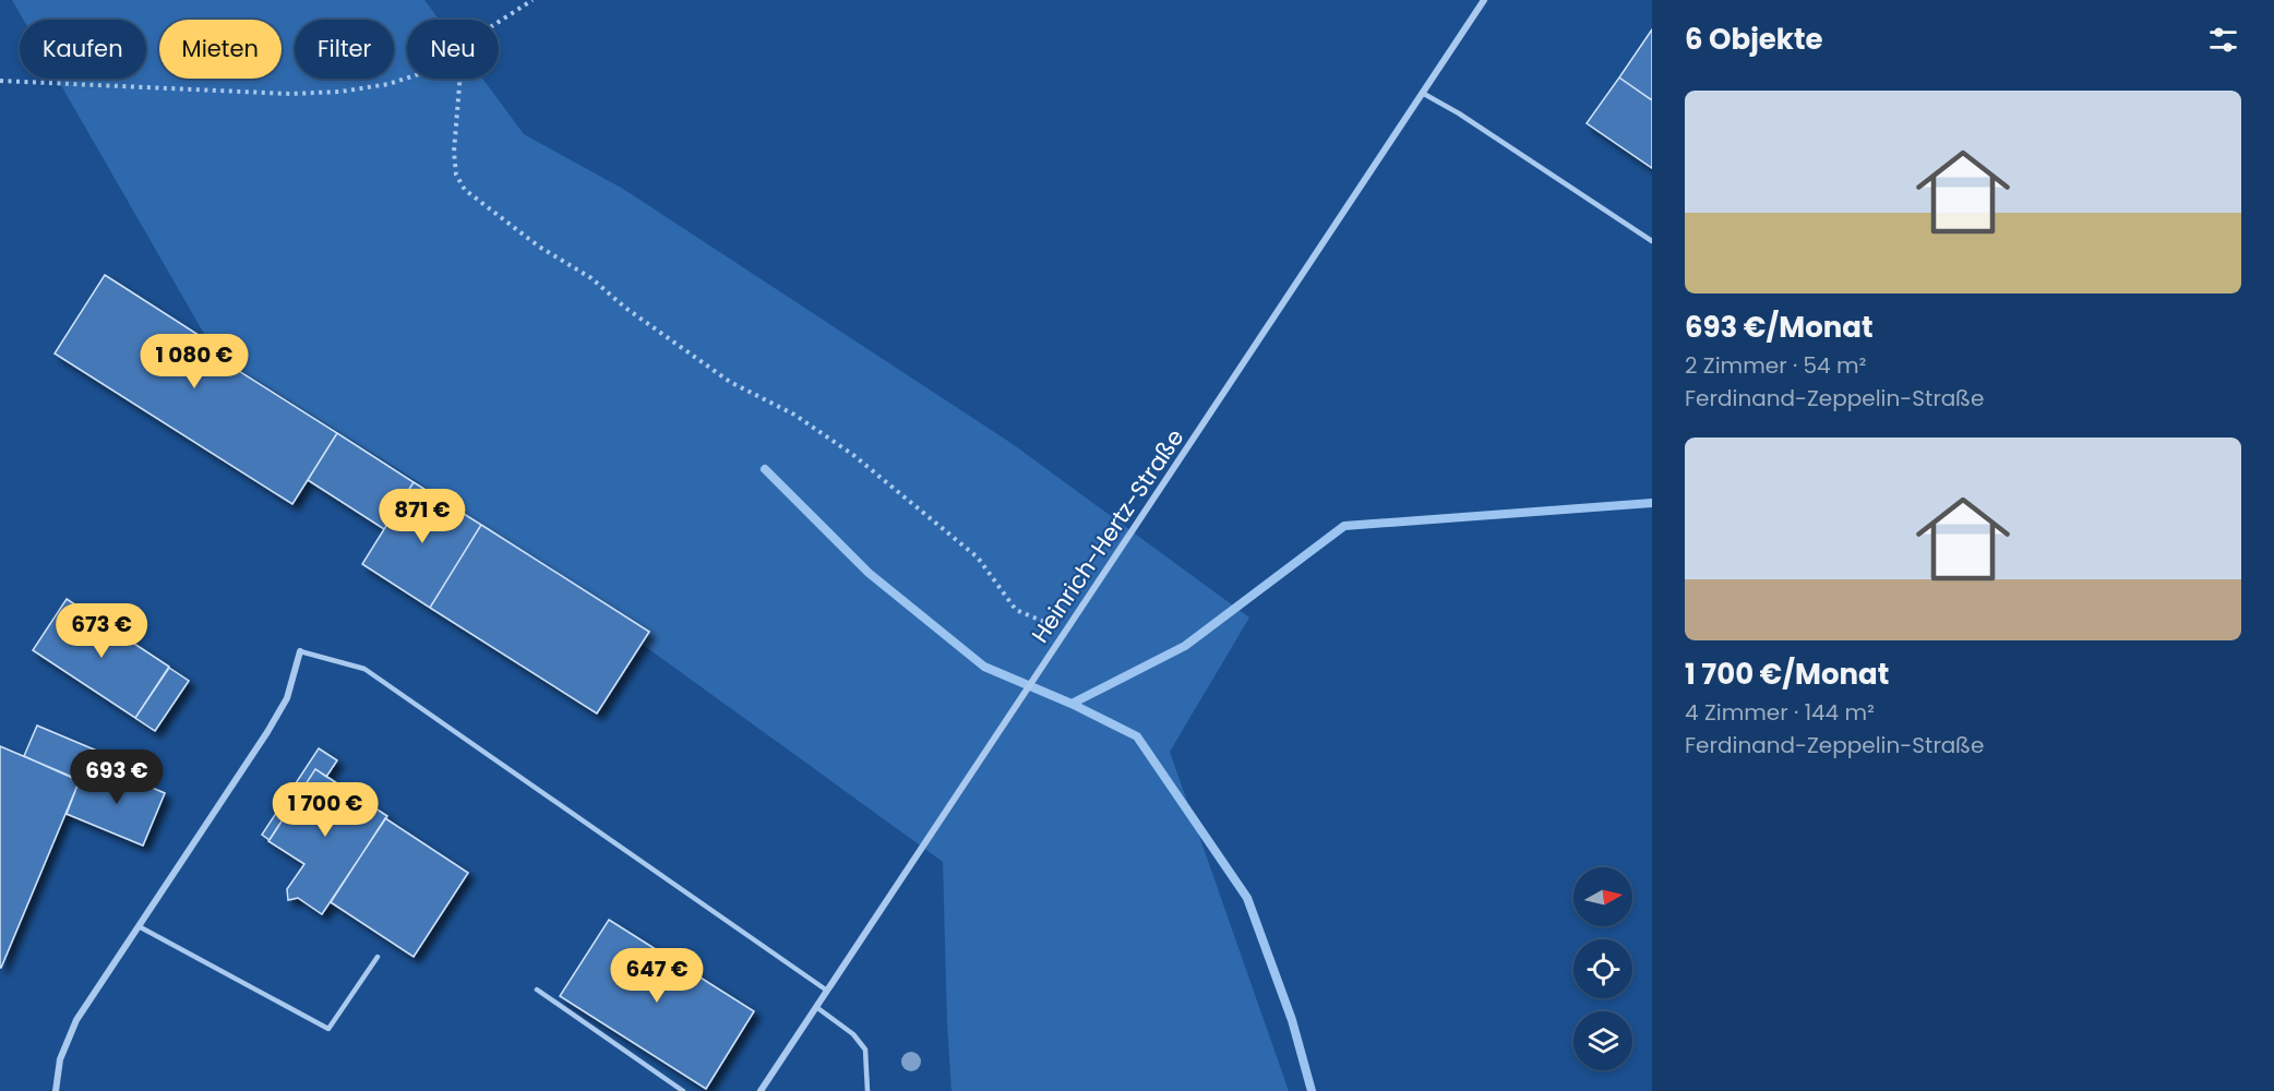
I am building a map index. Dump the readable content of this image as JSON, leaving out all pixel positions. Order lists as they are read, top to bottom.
{
  "streets": {
    "street": ["Heinrich-Hertz-Straße"]
  },
  "north": "right",
  "page": {
    "heading": "6 Objekte",
    "chip": [
      "Kaufen",
      "Mieten",
      "Filter",
      "Neu"
    ],
    "list": [
      {
        "name": "693 €/Monat",
        "note": "2 Zimmer · 54 m² · Ferdinand-Zeppelin-Straße"
      },
      {
        "name": "1 700 €/Monat",
        "note": "4 Zimmer · 144 m² · Ferdinand-Zeppelin-Straße"
      }
    ],
    "price": [
      "1 080 €",
      "871 €",
      "673 €",
      "693 €",
      "1 700 €",
      "647 €"
    ]
  }
}
